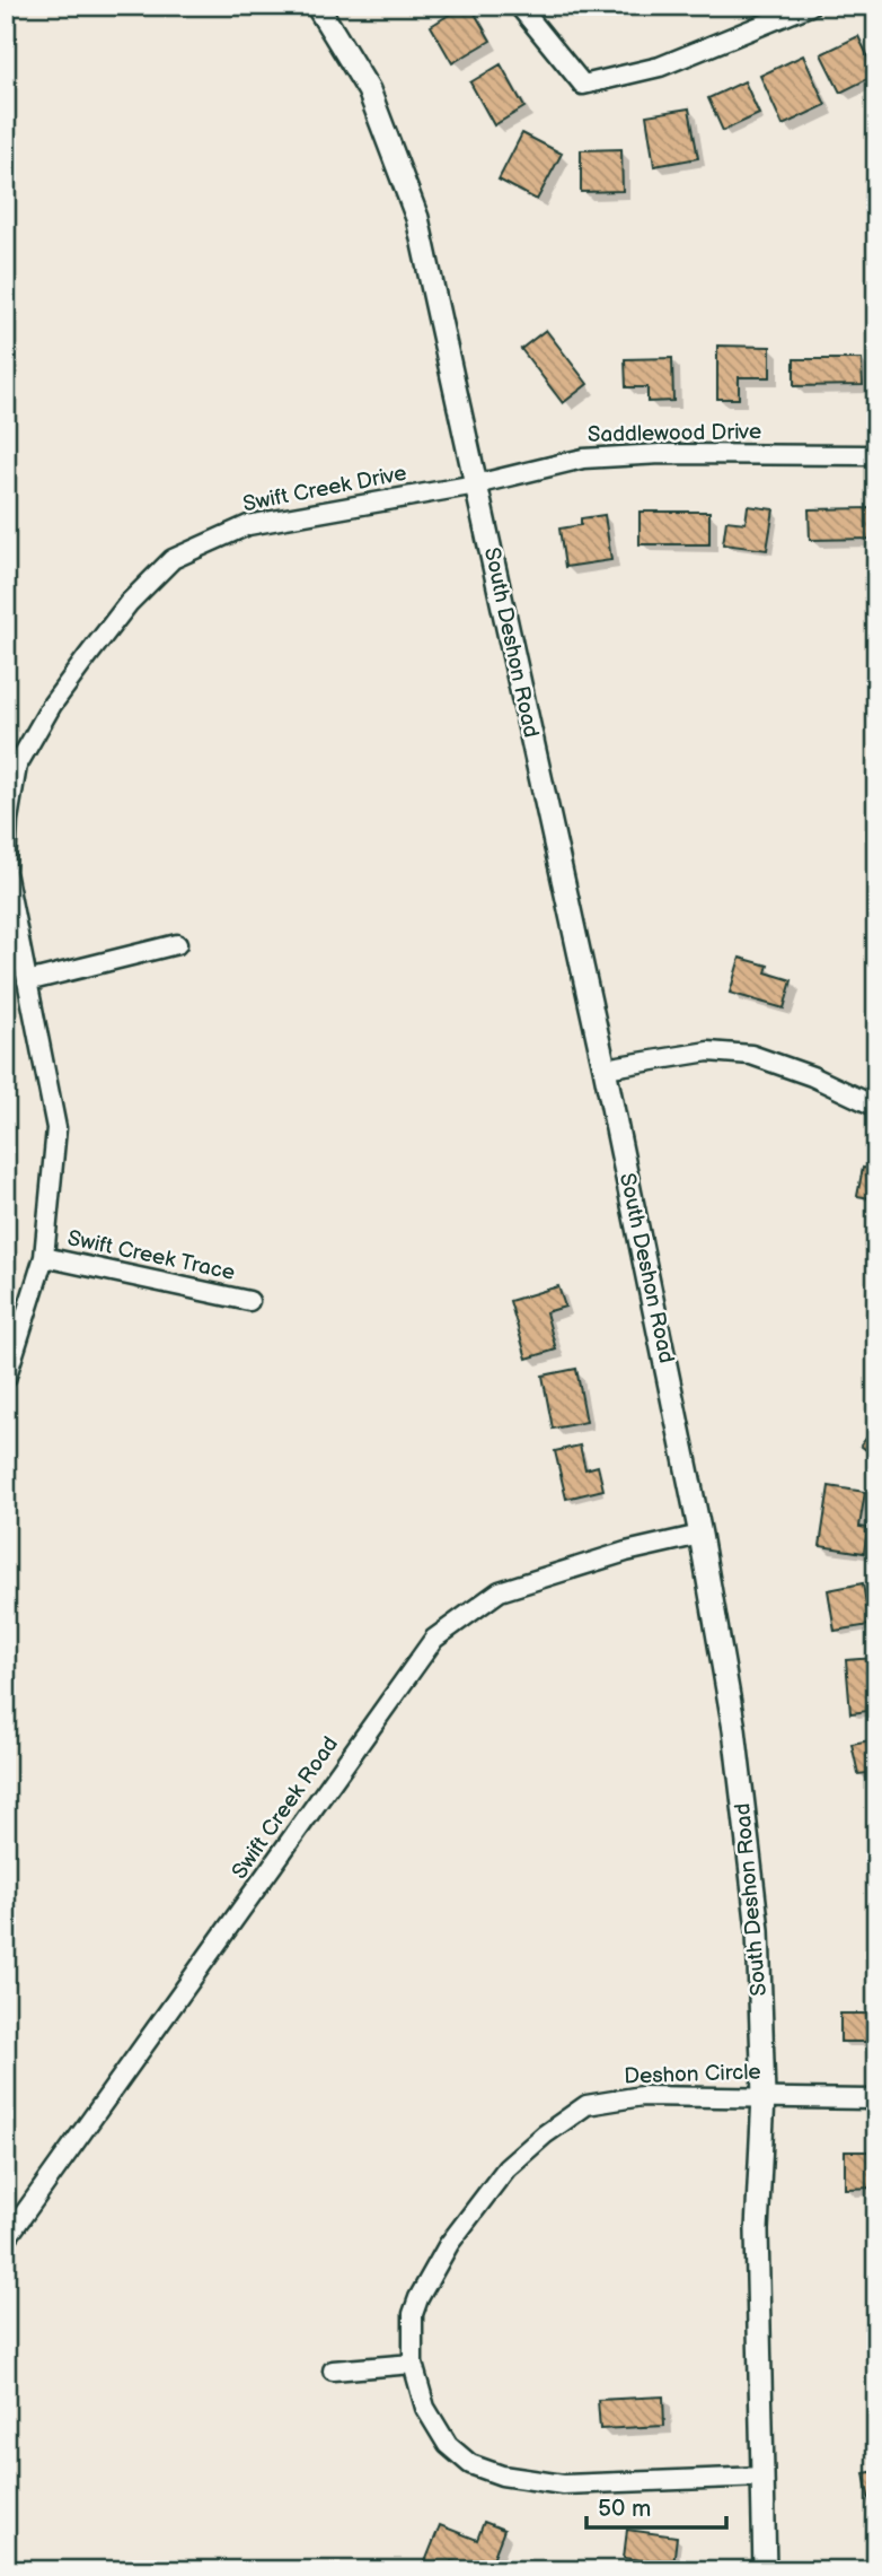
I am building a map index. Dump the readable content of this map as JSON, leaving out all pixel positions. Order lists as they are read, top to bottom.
{
  "streets": {
    "street": [
      "Saddlewood Drive",
      "Swift Creek Drive",
      "South Deshon Road",
      "Swift Creek Trace",
      "Swift Creek Road",
      "Deshon Circle"
    ]
  },
  "crossings": [
    ["Saddlewood Drive", "Swift Creek Drive"],
    ["Saddlewood Drive", "South Deshon Road"],
    ["Swift Creek Drive", "South Deshon Road"],
    ["Swift Creek Drive", "Swift Creek Trace"],
    ["South Deshon Road", "Swift Creek Road"],
    ["South Deshon Road", "Deshon Circle"]
  ],
  "scale_bar": "50 m"
}
